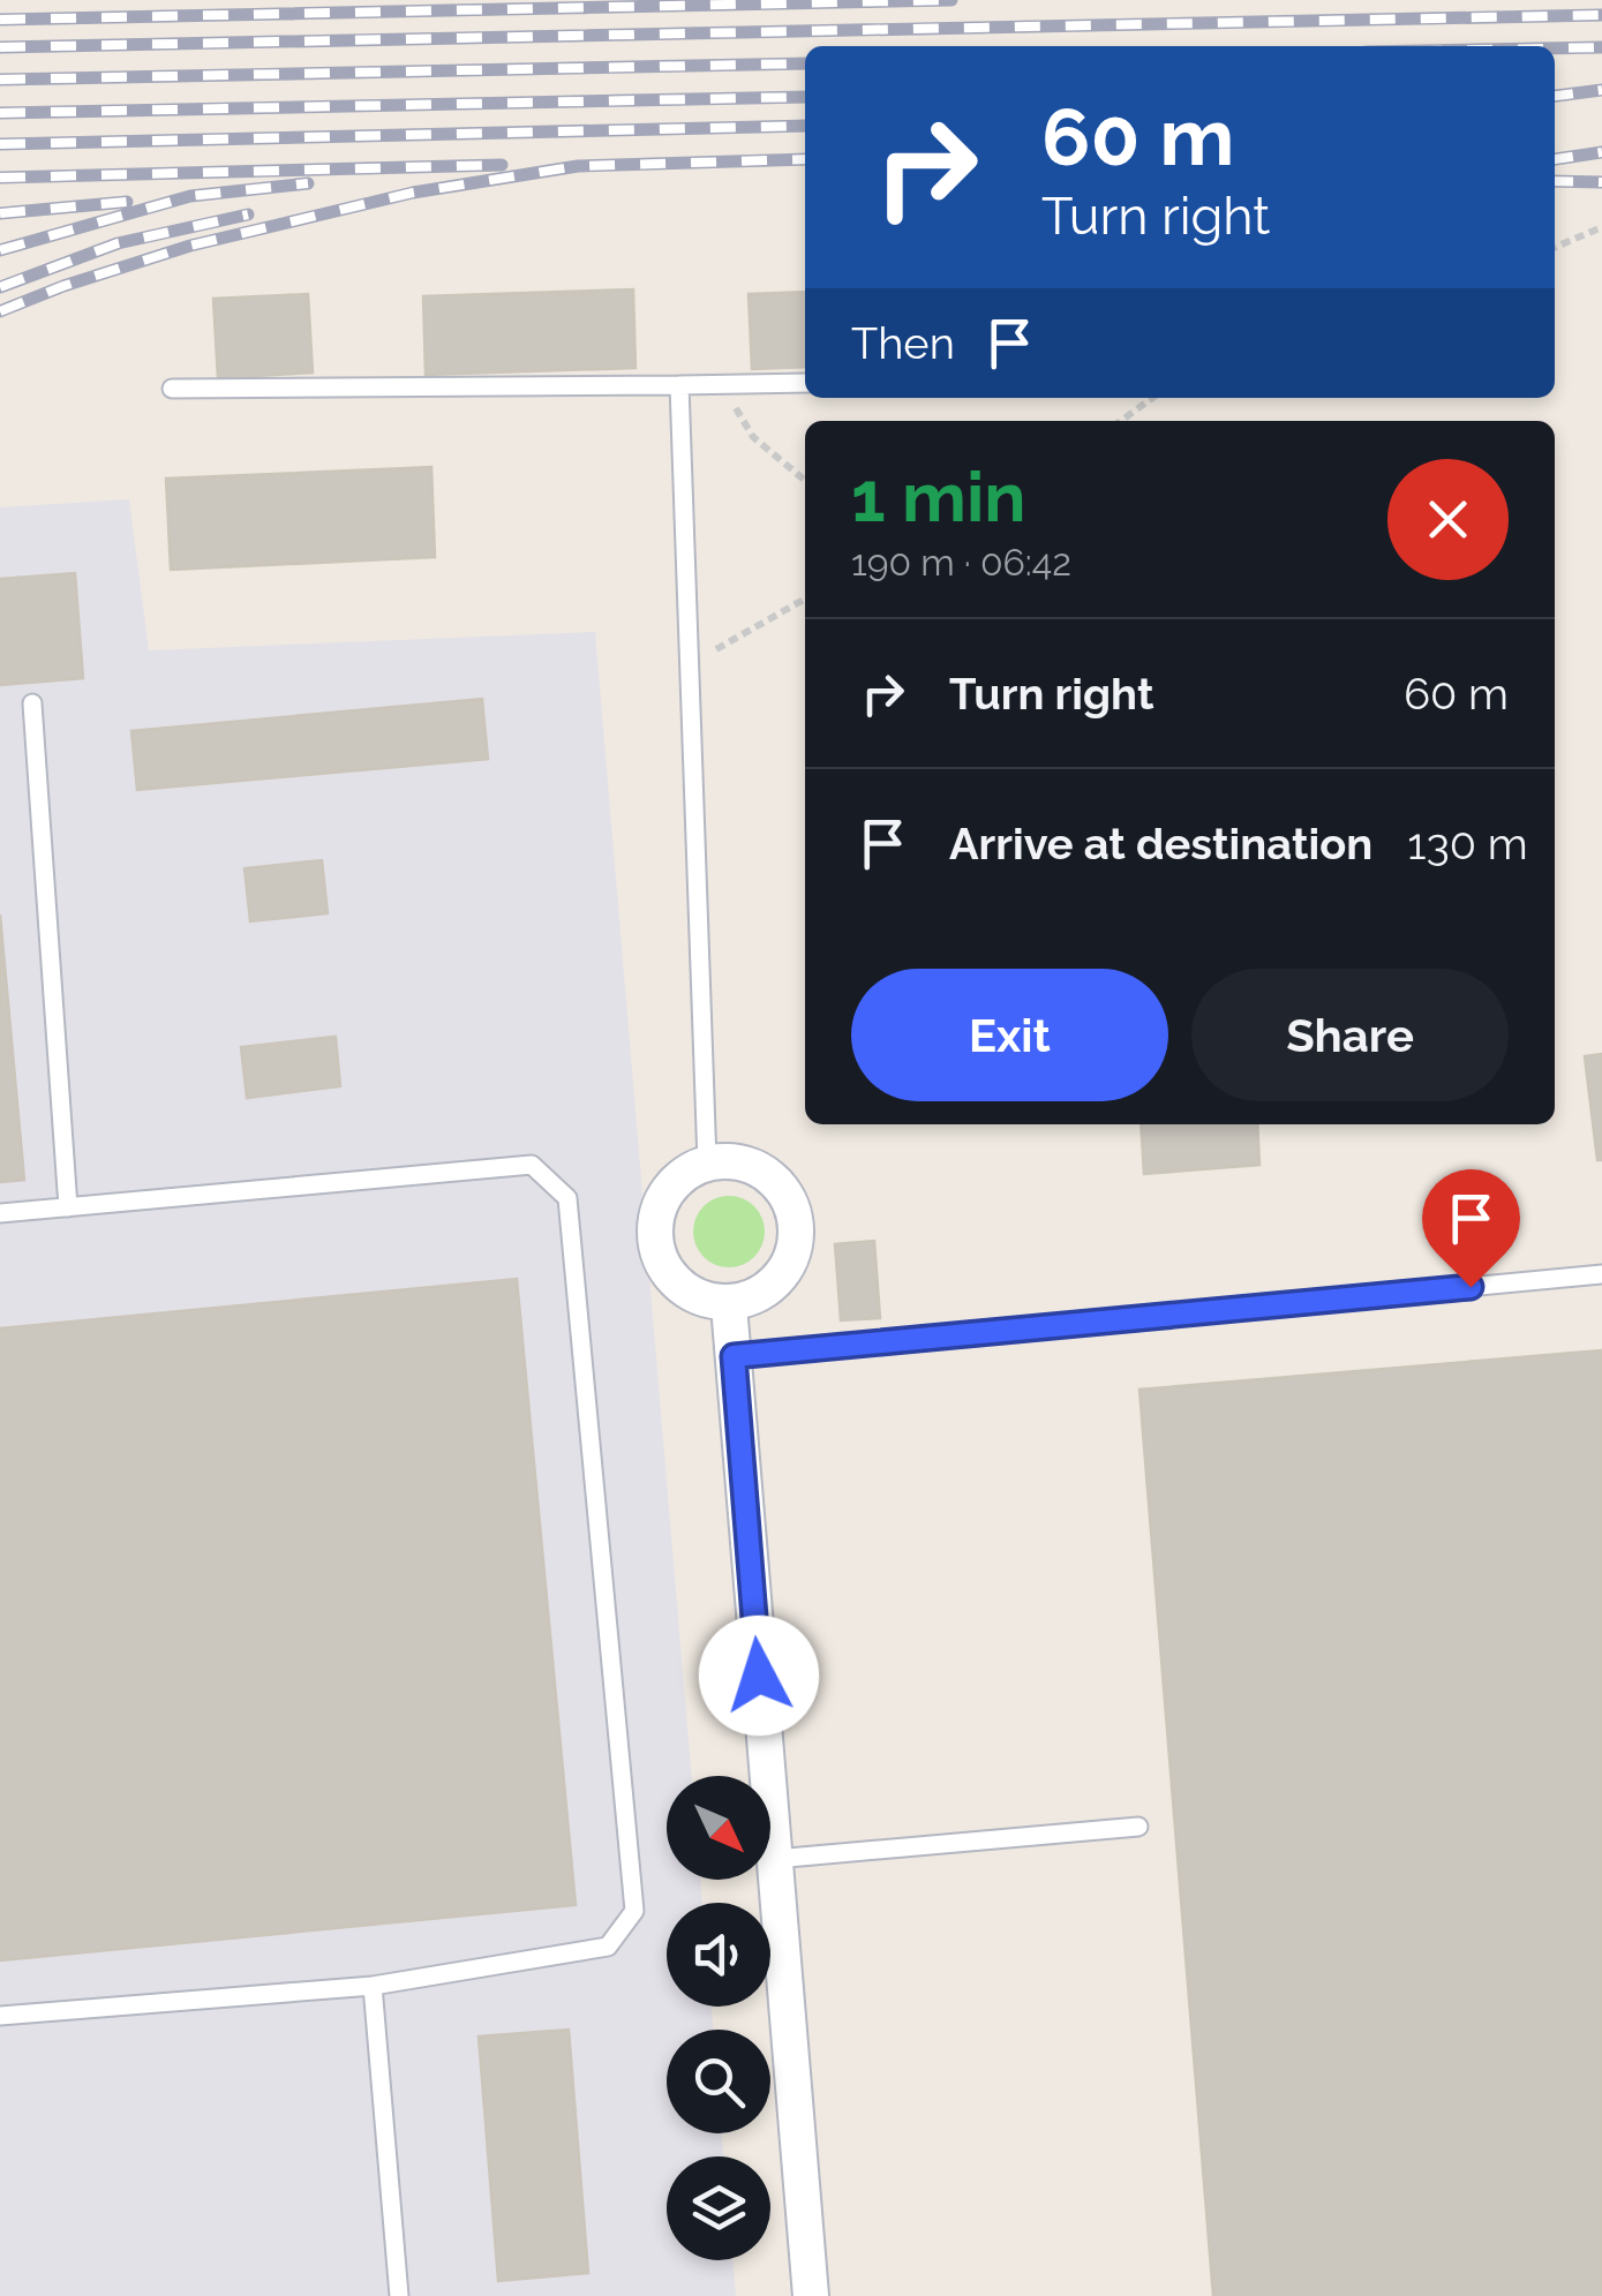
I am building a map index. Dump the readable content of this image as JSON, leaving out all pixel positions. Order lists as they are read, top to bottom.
{
  "north": "bottom right",
  "page": {
    "turn": ["60 m", "Turn right"],
    "then": "Then",
    "heading": ["1 min", "190 m · 06:42"],
    "list": [
      {
        "name": "Turn right",
        "value": "60 m"
      },
      {
        "name": "Arrive at destination",
        "value": "130 m"
      }
    ],
    "buttons": ["Exit", "Share"]
  }
}
